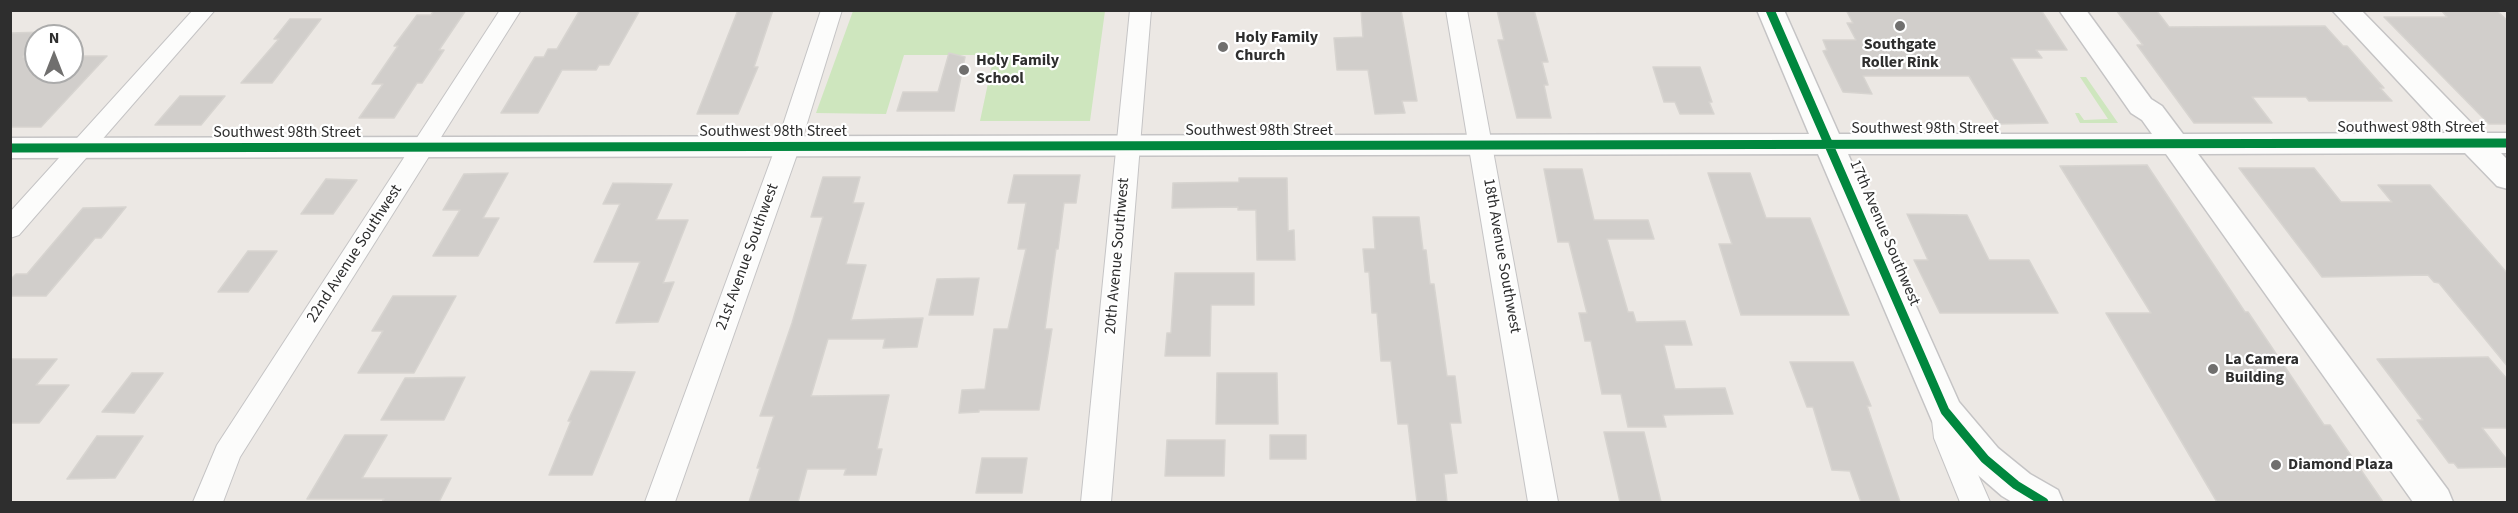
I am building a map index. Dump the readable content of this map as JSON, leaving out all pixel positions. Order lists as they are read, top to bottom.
{
  "streets": {
    "street": [
      "Southwest 98th Street",
      "17th Avenue Southwest",
      "22nd Avenue Southwest",
      "20th Avenue Southwest",
      "18th Avenue Southwest",
      "21st Avenue Southwest"
    ]
  },
  "crossings": [
    ["Southwest 98th Street", "17th Avenue Southwest"],
    ["Southwest 98th Street", "22nd Avenue Southwest"],
    ["Southwest 98th Street", "20th Avenue Southwest"],
    ["Southwest 98th Street", "18th Avenue Southwest"],
    ["Southwest 98th Street", "21st Avenue Southwest"]
  ],
  "places": [
    "Southgate Roller Rink",
    "Holy Family Church",
    "Holy Family School",
    "La Camera Building",
    "Diamond Plaza"
  ],
  "north": "top"
}
